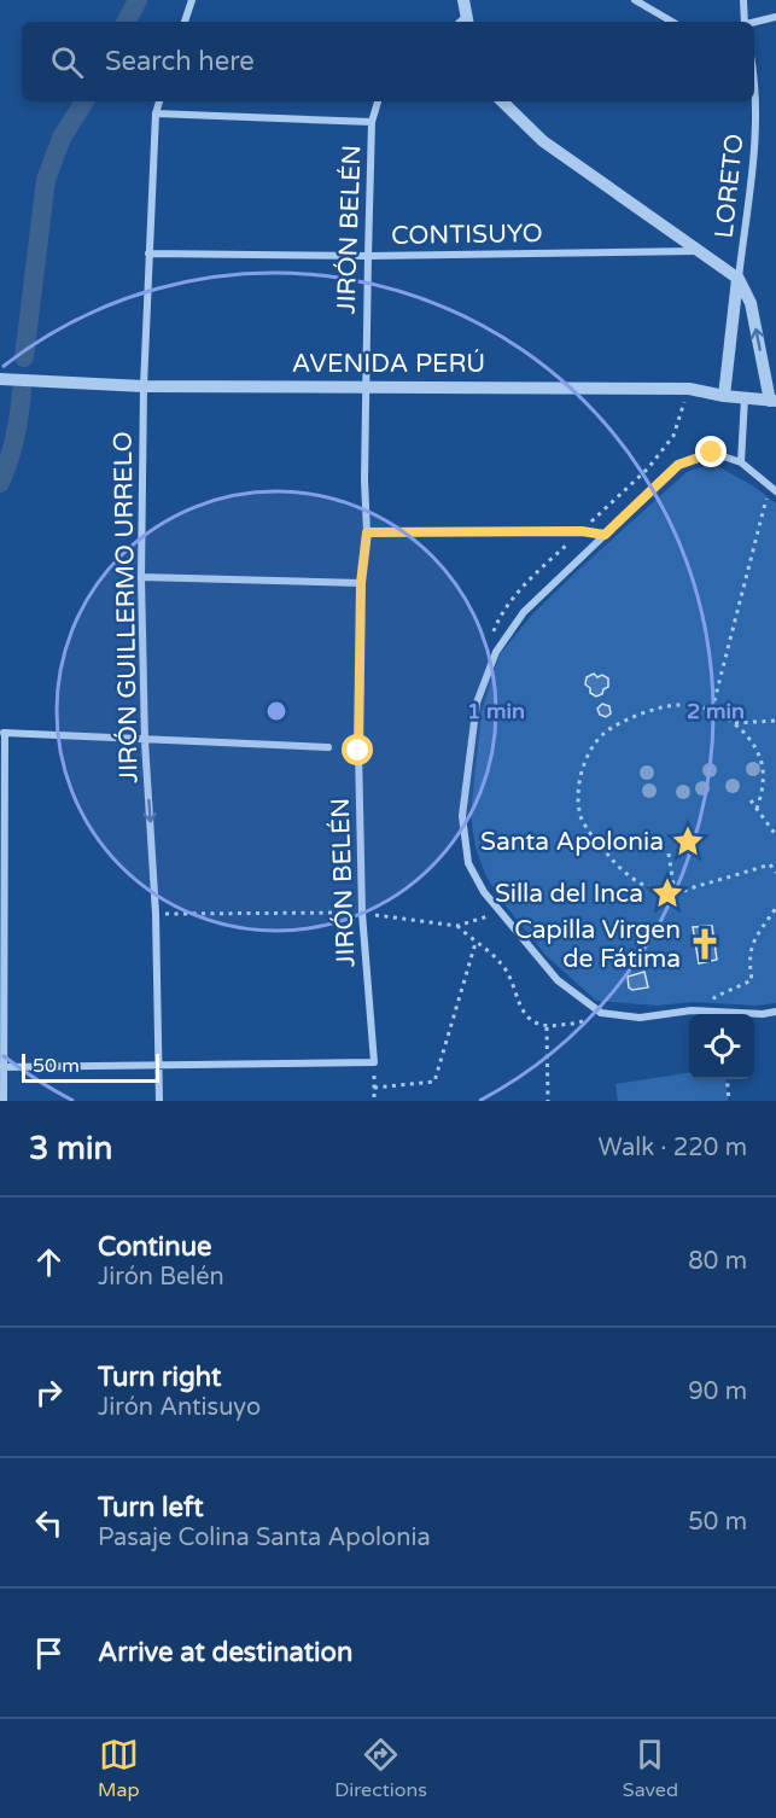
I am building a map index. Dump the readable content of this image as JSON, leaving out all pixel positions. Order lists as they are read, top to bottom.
{
  "streets": {
    "street": [
      "LORETO",
      "JIRÓN BELÉN",
      "CONTISUYO",
      "AVENIDA PERÚ",
      "JIRÓN GUILLERMO URRELO"
    ]
  },
  "crossings": [
    ["JIRÓN BELÉN", "CONTISUYO"],
    ["JIRÓN BELÉN", "AVENIDA PERÚ"],
    ["CONTISUYO", "JIRÓN GUILLERMO URRELO"],
    ["AVENIDA PERÚ", "JIRÓN GUILLERMO URRELO"]
  ],
  "places": {
    "place": ["Santa Apolonia", "Silla del Inca"],
    "church": ["Capilla Virgen de Fátima"]
  },
  "scale_bar": "50 m",
  "page": {
    "search": "Search here",
    "scale": "50 m",
    "heading": ["3 min", "Walk · 220 m"],
    "list": [
      ["Continue", "Jirón Belén", "80 m"],
      ["Turn right", "Jirón Antisuyo", "90 m"],
      ["Turn left", "Pasaje Colina Santa Apolonia", "50 m"],
      "Arrive at destination"
    ],
    "nav": ["Map", "Directions", "Saved"]
  },
  "rings": ["1 min", "2 min"]
}
